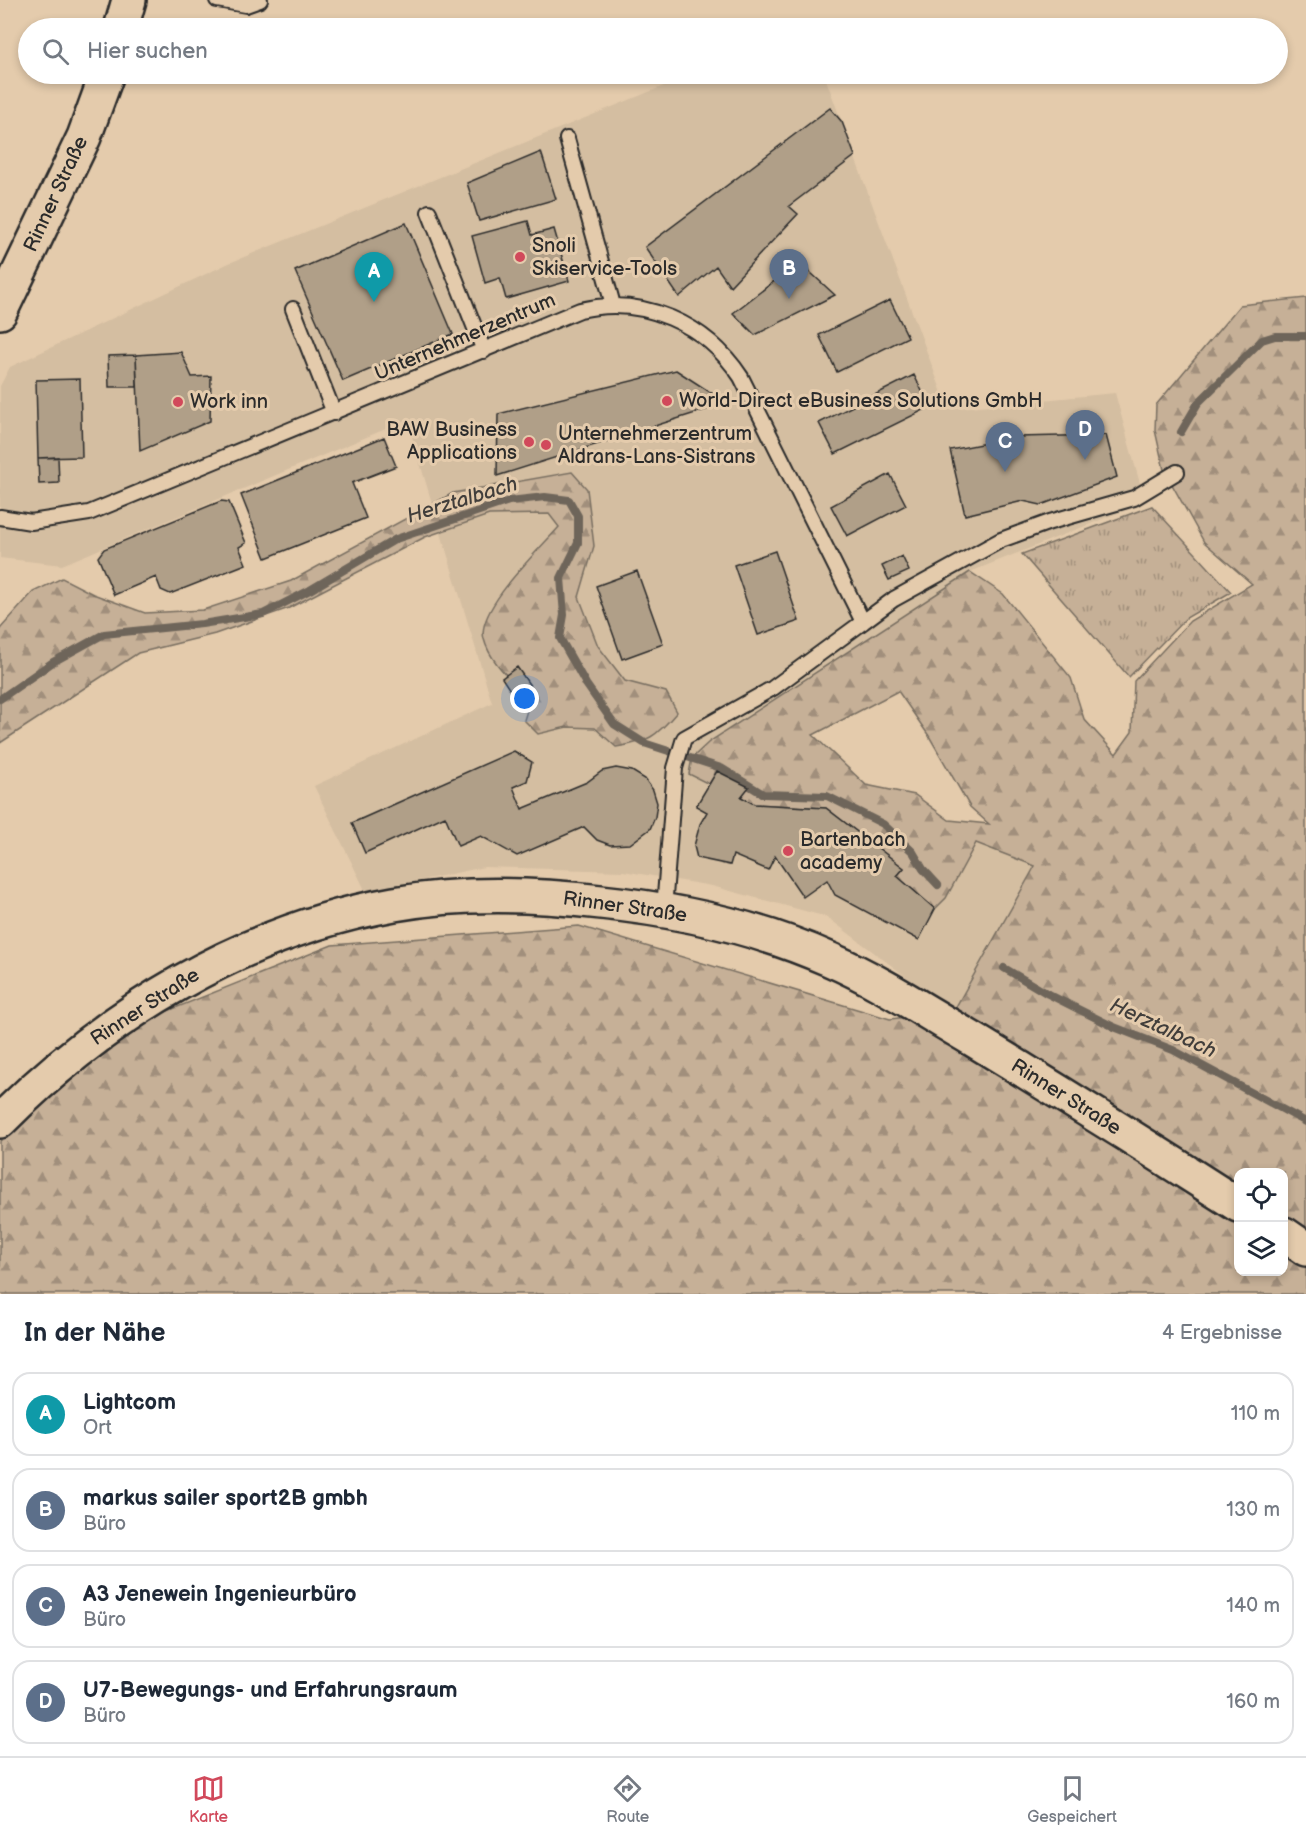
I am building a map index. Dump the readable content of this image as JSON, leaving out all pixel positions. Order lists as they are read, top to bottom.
{
  "streets": {
    "main road": ["Rinner Straße"],
    "lane": ["Unternehmerzentrum"]
  },
  "water": ["Herztalbach"],
  "places": [
    "Snoli Skiservice-Tools",
    "World-Direct eBusiness Solutions GmbH",
    "Work inn",
    "BAW Business Applications",
    "Unternehmerzentrum Aldrans-Lans-Sistrans",
    "Bartenbach academy"
  ],
  "page": {
    "search": "Hier suchen",
    "pins": [
      "B",
      "A",
      "D",
      "C"
    ],
    "heading": ["In der Nähe", "4 Ergebnisse"],
    "list": [
      {
        "mark": "A",
        "name": "Lightcom",
        "note": "Ort",
        "value": "110 m"
      },
      {
        "mark": "B",
        "name": "markus sailer sport2B gmbh",
        "note": "Büro",
        "value": "130 m"
      },
      {
        "mark": "C",
        "name": "A3 Jenewein Ingenieurbüro",
        "note": "Büro",
        "value": "140 m"
      },
      {
        "mark": "D",
        "name": "U7-Bewegungs- und Erfahrungsraum",
        "note": "Büro",
        "value": "160 m"
      }
    ],
    "nav": ["Karte", "Route", "Gespeichert"]
  }
}
